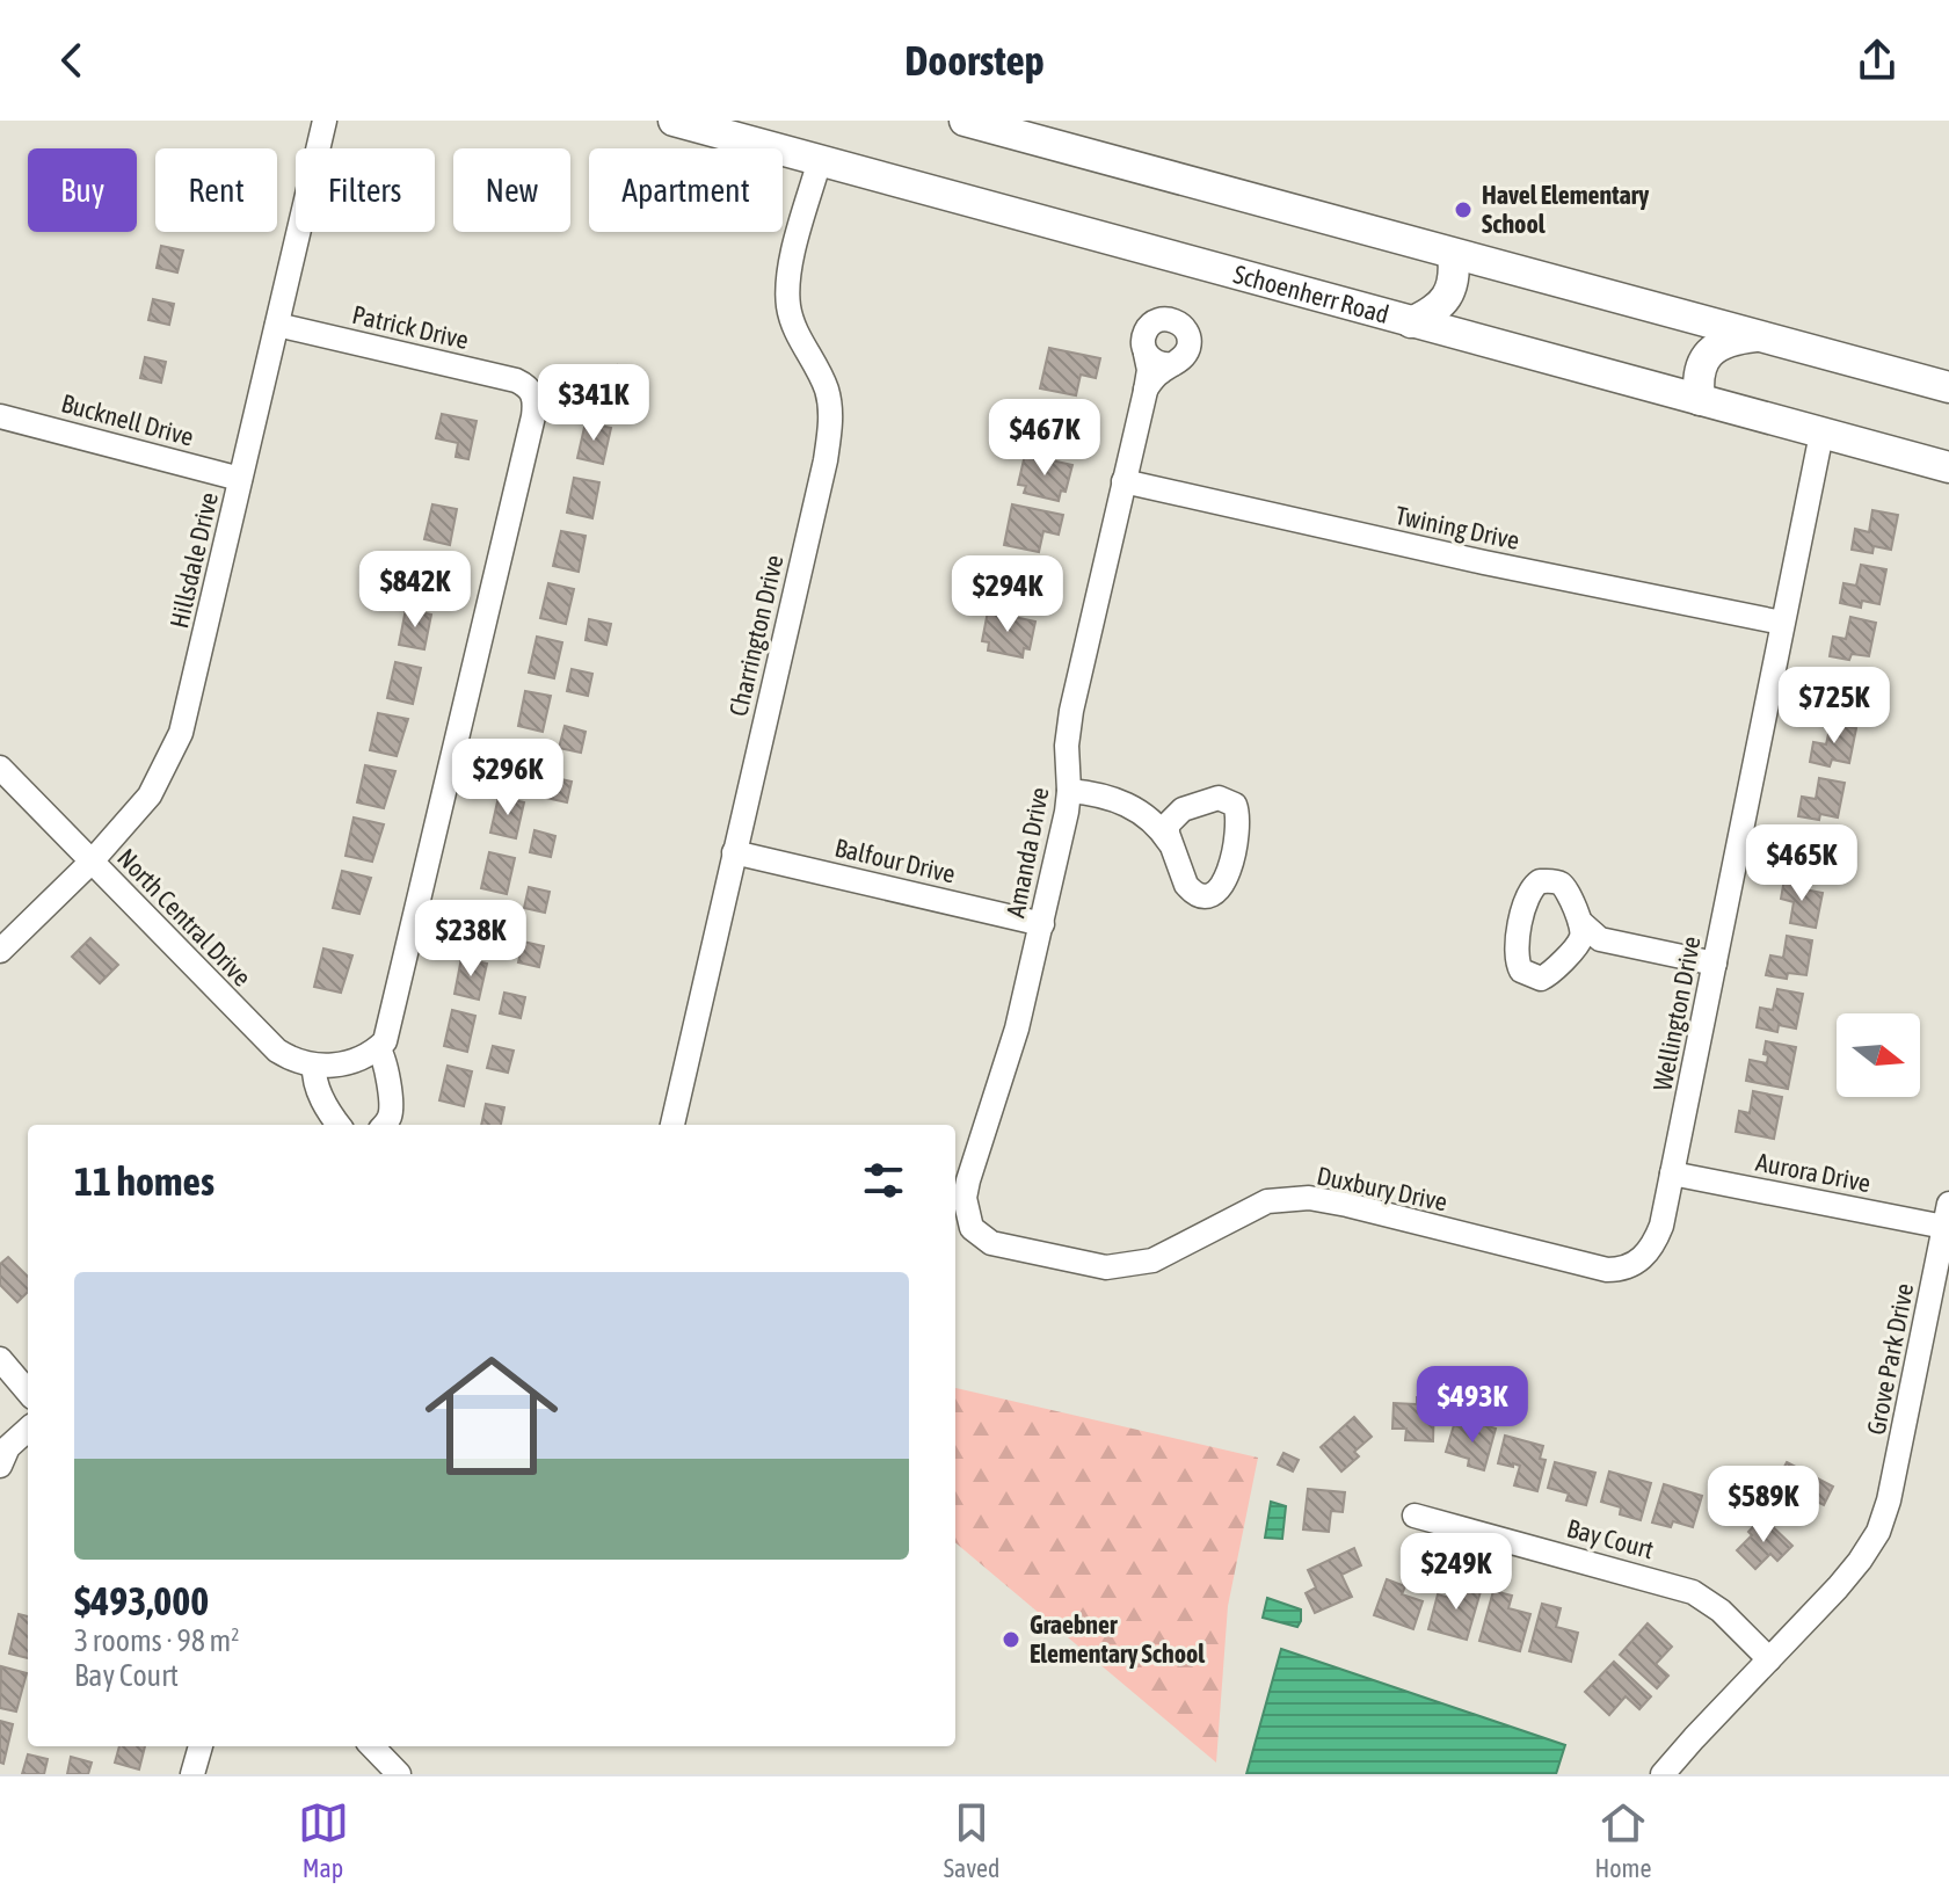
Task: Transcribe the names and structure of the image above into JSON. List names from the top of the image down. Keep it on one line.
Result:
{"streets":{"main road":["Schoenherr Road"],"street":["Patrick Drive","Bucknell Drive","Twining Drive","Hillsdale Drive","Charrington Drive","Amanda Drive","Balfour Drive","North Central Drive","Wellington Drive","Aurora Drive","Duxbury Drive","Grove Park Drive","Bay Court"]},"crossings":[["Schoenherr Road","Charrington Drive"],["Schoenherr Road","Wellington Drive"],["Patrick Drive","Hillsdale Drive"],["Bucknell Drive","Hillsdale Drive"],["Twining Drive","Amanda Drive"],["Twining Drive","Wellington Drive"],["Hillsdale Drive","North Central Drive"],["Charrington Drive","Balfour Drive"],["Amanda Drive","Balfour Drive"],["Amanda Drive","Duxbury Drive"],["Wellington Drive","Aurora Drive"],["Wellington Drive","Duxbury Drive"],["Aurora Drive","Grove Park Drive"],["Grove Park Drive","Bay Court"]],"places":["Havel Elementary School","Graebner Elementary School"],"north":"right","page":{"header":"Doorstep","chip":["Buy","Rent","Filters","New","Apartment"],"price":["$341K","$467K","$842K","$294K","$725K","$296K","$465K","$238K","$493K","$589K","$249K"],"heading":"11 homes","list":[{"name":"$493,000","note":"3 rooms · 98 m² · Bay Court"}],"tabs":["Map","Saved","Home"]}}
